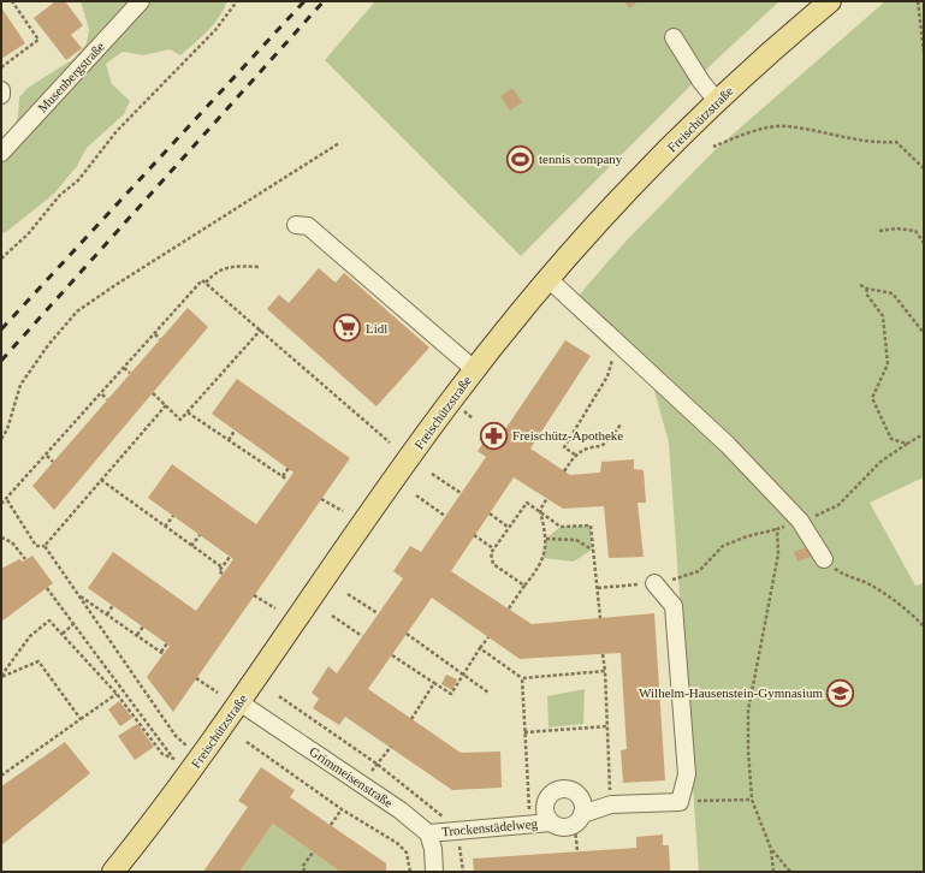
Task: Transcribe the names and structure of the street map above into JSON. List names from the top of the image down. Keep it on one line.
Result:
{"streets":{"main road":["Freischützstraße"],"street":["Musenbergstraße","Grimmeisenstraße","Trockenstädelweg"]},"crossings":[["Freischützstraße","Grimmeisenstraße"],["Grimmeisenstraße","Trockenstädelweg"]],"places":{"sports":["tennis company"],"supermarket":["Lidl"],"pharmacy":["Freischütz-Apotheke"],"school or university":["Wilhelm-Hausenstein-Gymnasium"]}}
